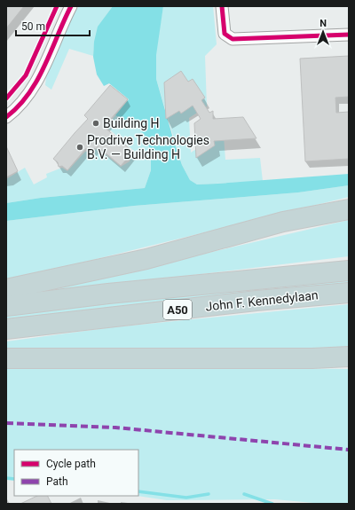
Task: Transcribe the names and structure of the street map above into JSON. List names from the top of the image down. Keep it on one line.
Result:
{"streets":{"highway":["John F. Kennedylaan","A50"]},"places":["Building H","Prodrive Technologies B.V. — Building H"],"legend":["Cycle path","Path"],"scale_bar":"50 m","north":"top"}
